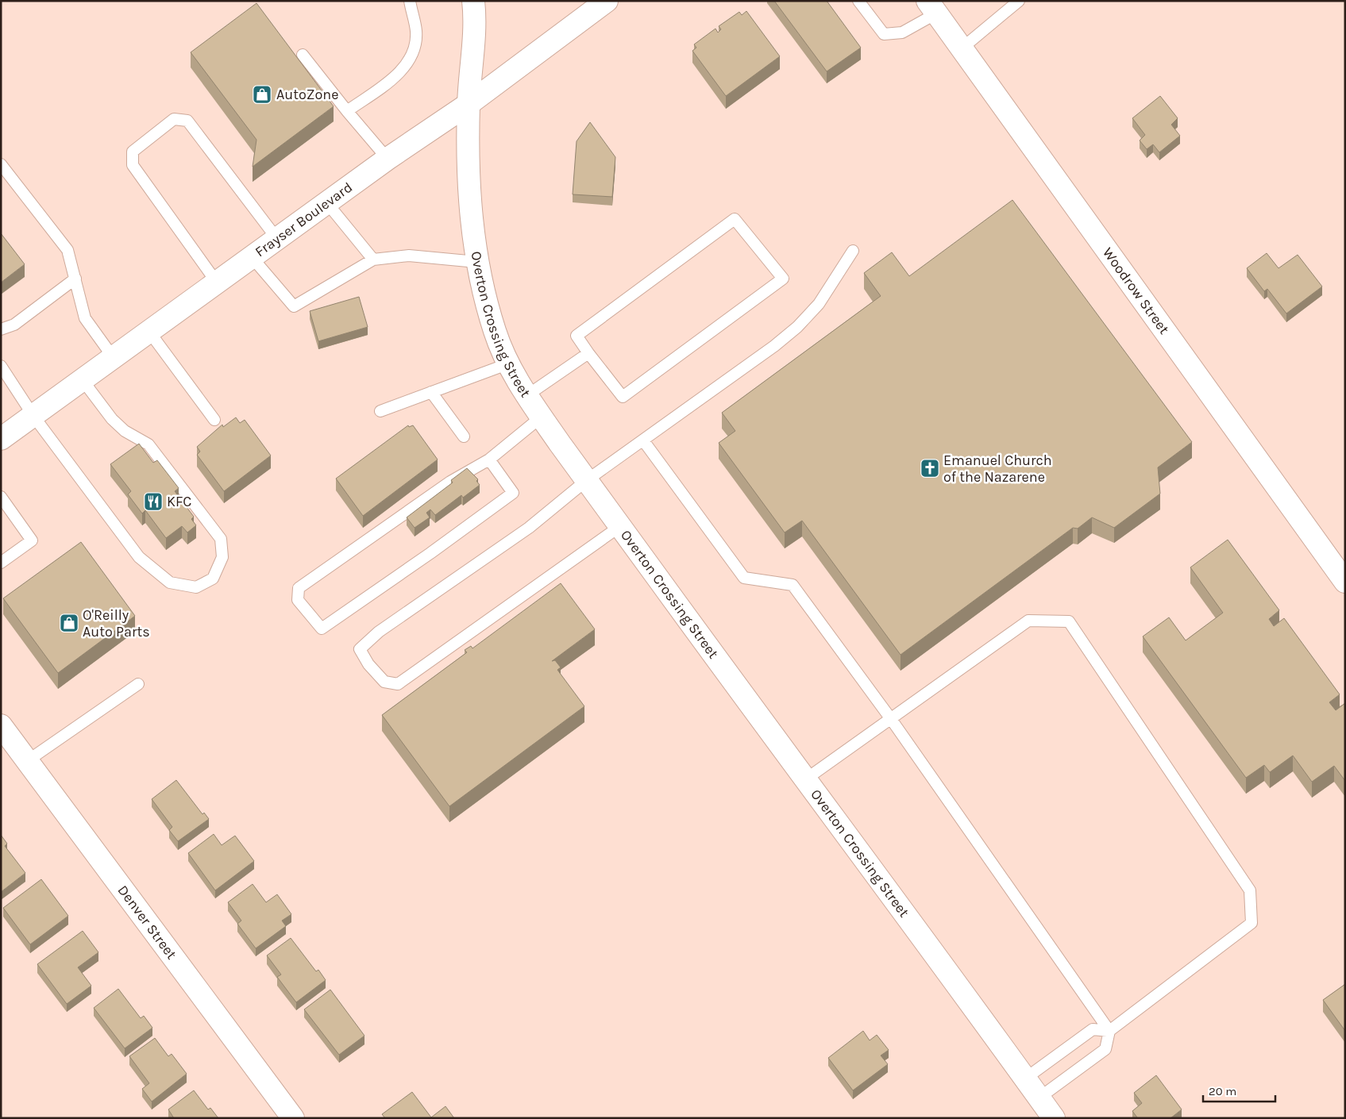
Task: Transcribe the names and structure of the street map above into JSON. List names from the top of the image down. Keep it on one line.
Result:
{"streets":{"main road":["Frayser Boulevard","Woodrow Street","Overton Crossing Street","Denver Street"]},"crossings":[["Frayser Boulevard","Overton Crossing Street"]],"places":{"shop":["AutoZone","O'Reilly Auto Parts"],"church":["Emanuel Church of the Nazarene"],"restaurant":["KFC"]},"scale_bar":"20 m"}
